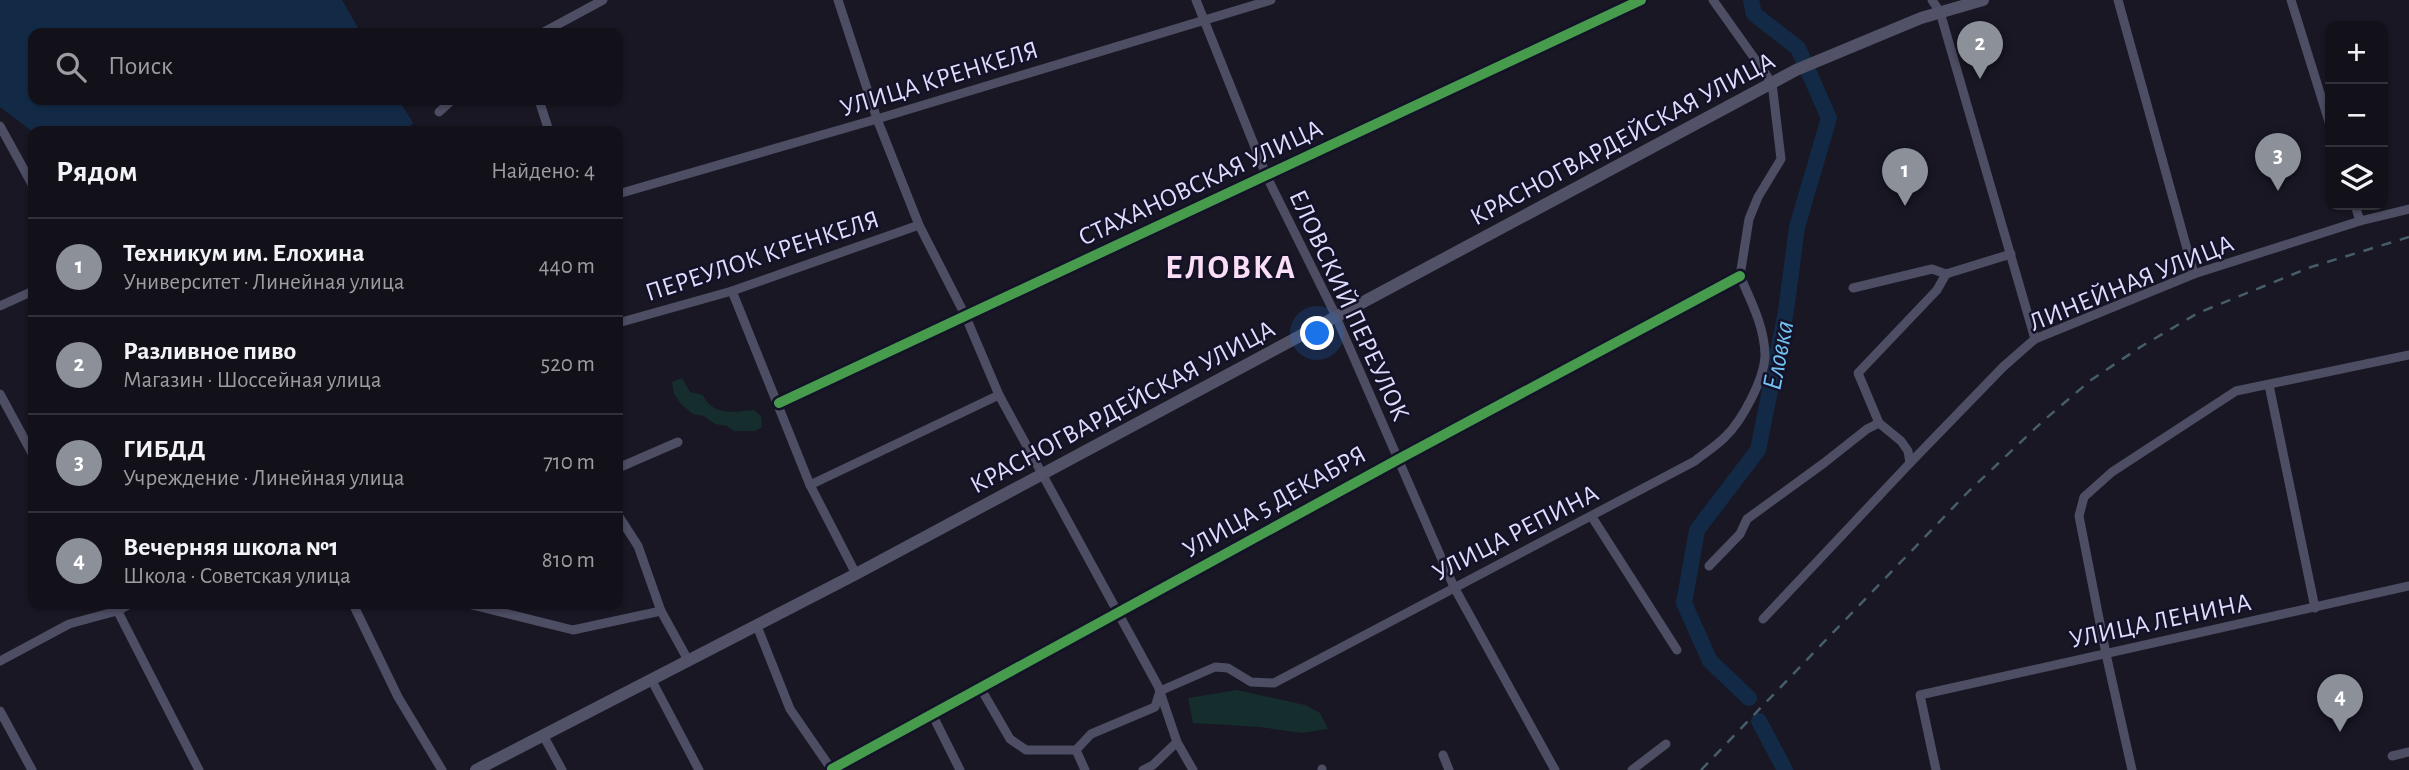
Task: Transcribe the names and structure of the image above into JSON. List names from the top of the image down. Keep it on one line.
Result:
{"streets":{"main road":["КРАСНОГВАРДЕЙСКАЯ УЛИЦА"],"street":["УЛИЦА КРЕНКЕЛЯ","СТАХАНОВСКАЯ УЛИЦА","ПЕРЕУЛОК КРЕНКЕЛЯ","ЛИНЕЙНАЯ УЛИЦА","ЕЛОВСКИЙ ПЕРЕУЛОК","УЛИЦА 5 ДЕКАБРЯ","УЛИЦА РЕПИНА","УЛИЦА ЛЕНИНА"]},"crossings":[["УЛИЦА КРЕНКЕЛЯ","ЕЛОВСКИЙ ПЕРЕУЛОК"],["КРАСНОГВАРДЕЙСКАЯ УЛИЦА","ЕЛОВСКИЙ ПЕРЕУЛОК"],["СТАХАНОВСКАЯ УЛИЦА","ЕЛОВСКИЙ ПЕРЕУЛОК"],["ЕЛОВСКИЙ ПЕРЕУЛОК","УЛИЦА 5 ДЕКАБРЯ"],["ЕЛОВСКИЙ ПЕРЕУЛОК","УЛИЦА РЕПИНА"],["УЛИЦА 5 ДЕКАБРЯ","УЛИЦА РЕПИНА"]],"districts":["ЕЛОВКА"],"water":["Еловка"],"page":{"map_buttons":["+","−"],"pins":["2","3","1","4"],"search":"Поиск","heading":["Рядом","Найдено: 4"],"list":[{"mark":"1","name":"Техникум им. Елохина","note":"Университет · Линейная улица","value":"440 m"},{"mark":"2","name":"Разливное пиво","note":"Магазин · Шоссейная улица","value":"520 m"},{"mark":"3","name":"ГИБДД","note":"Учреждение · Линейная улица","value":"710 m"},{"mark":"4","name":"Вечерняя школа №1","note":"Школа · Советская улица","value":"810 m"}]}}
